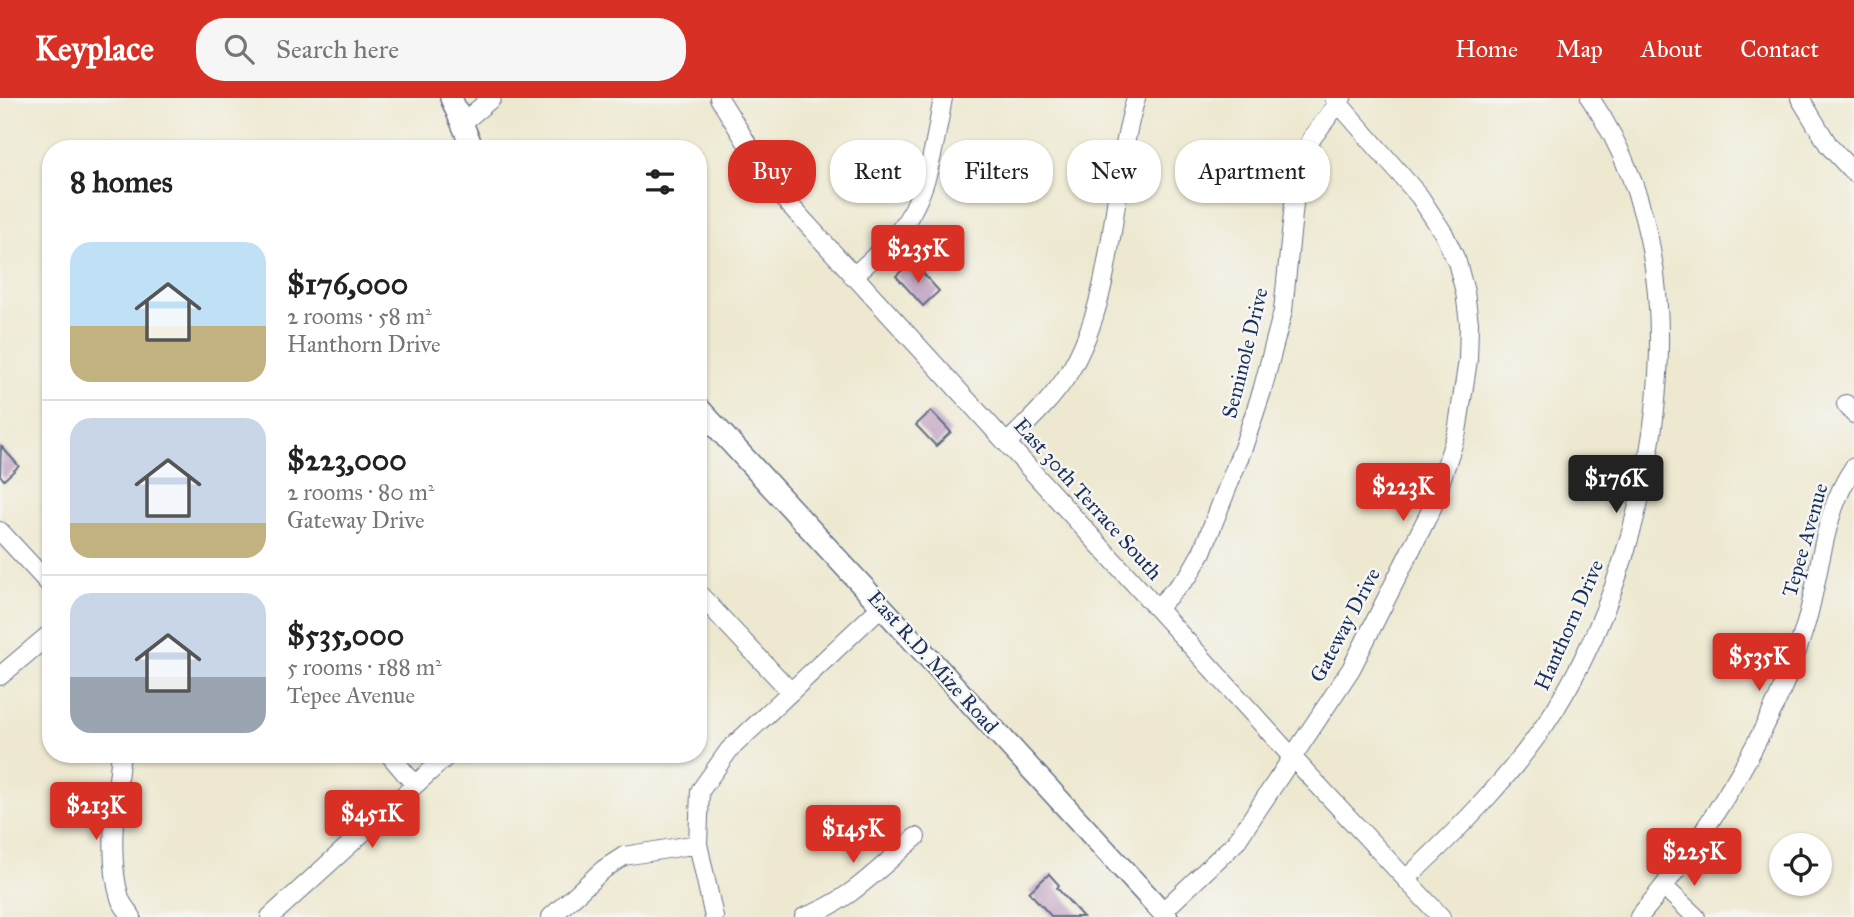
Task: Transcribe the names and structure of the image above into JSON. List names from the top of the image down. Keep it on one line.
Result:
{"streets":{"main road":["East R.D. Mize Road"],"street":["Seminole Drive","East 30th Terrace South","Tepee Avenue","Gateway Drive","Hanthorn Drive"]},"crossings":[["Seminole Drive","East 30th Terrace South"],["Seminole Drive","Gateway Drive"],["East 30th Terrace South","Gateway Drive"],["East 30th Terrace South","Hanthorn Drive"],["Gateway Drive","East R.D. Mize Road"]],"page":{"header":"Keyplace","search":"Search here","nav":["Home","Map","About","Contact"],"chip":["Buy","Rent","Filters","New","Apartment"],"heading":"8 homes","list":[{"name":"$176,000","note":"2 rooms · 58 m² · Hanthorn Drive"},{"name":"$223,000","note":"2 rooms · 80 m² · Gateway Drive"},{"name":"$535,000","note":"5 rooms · 188 m² · Tepee Avenue"}],"price":["$235K","$176K","$223K","$535K","$213K","$451K","$145K","$225K"]}}
